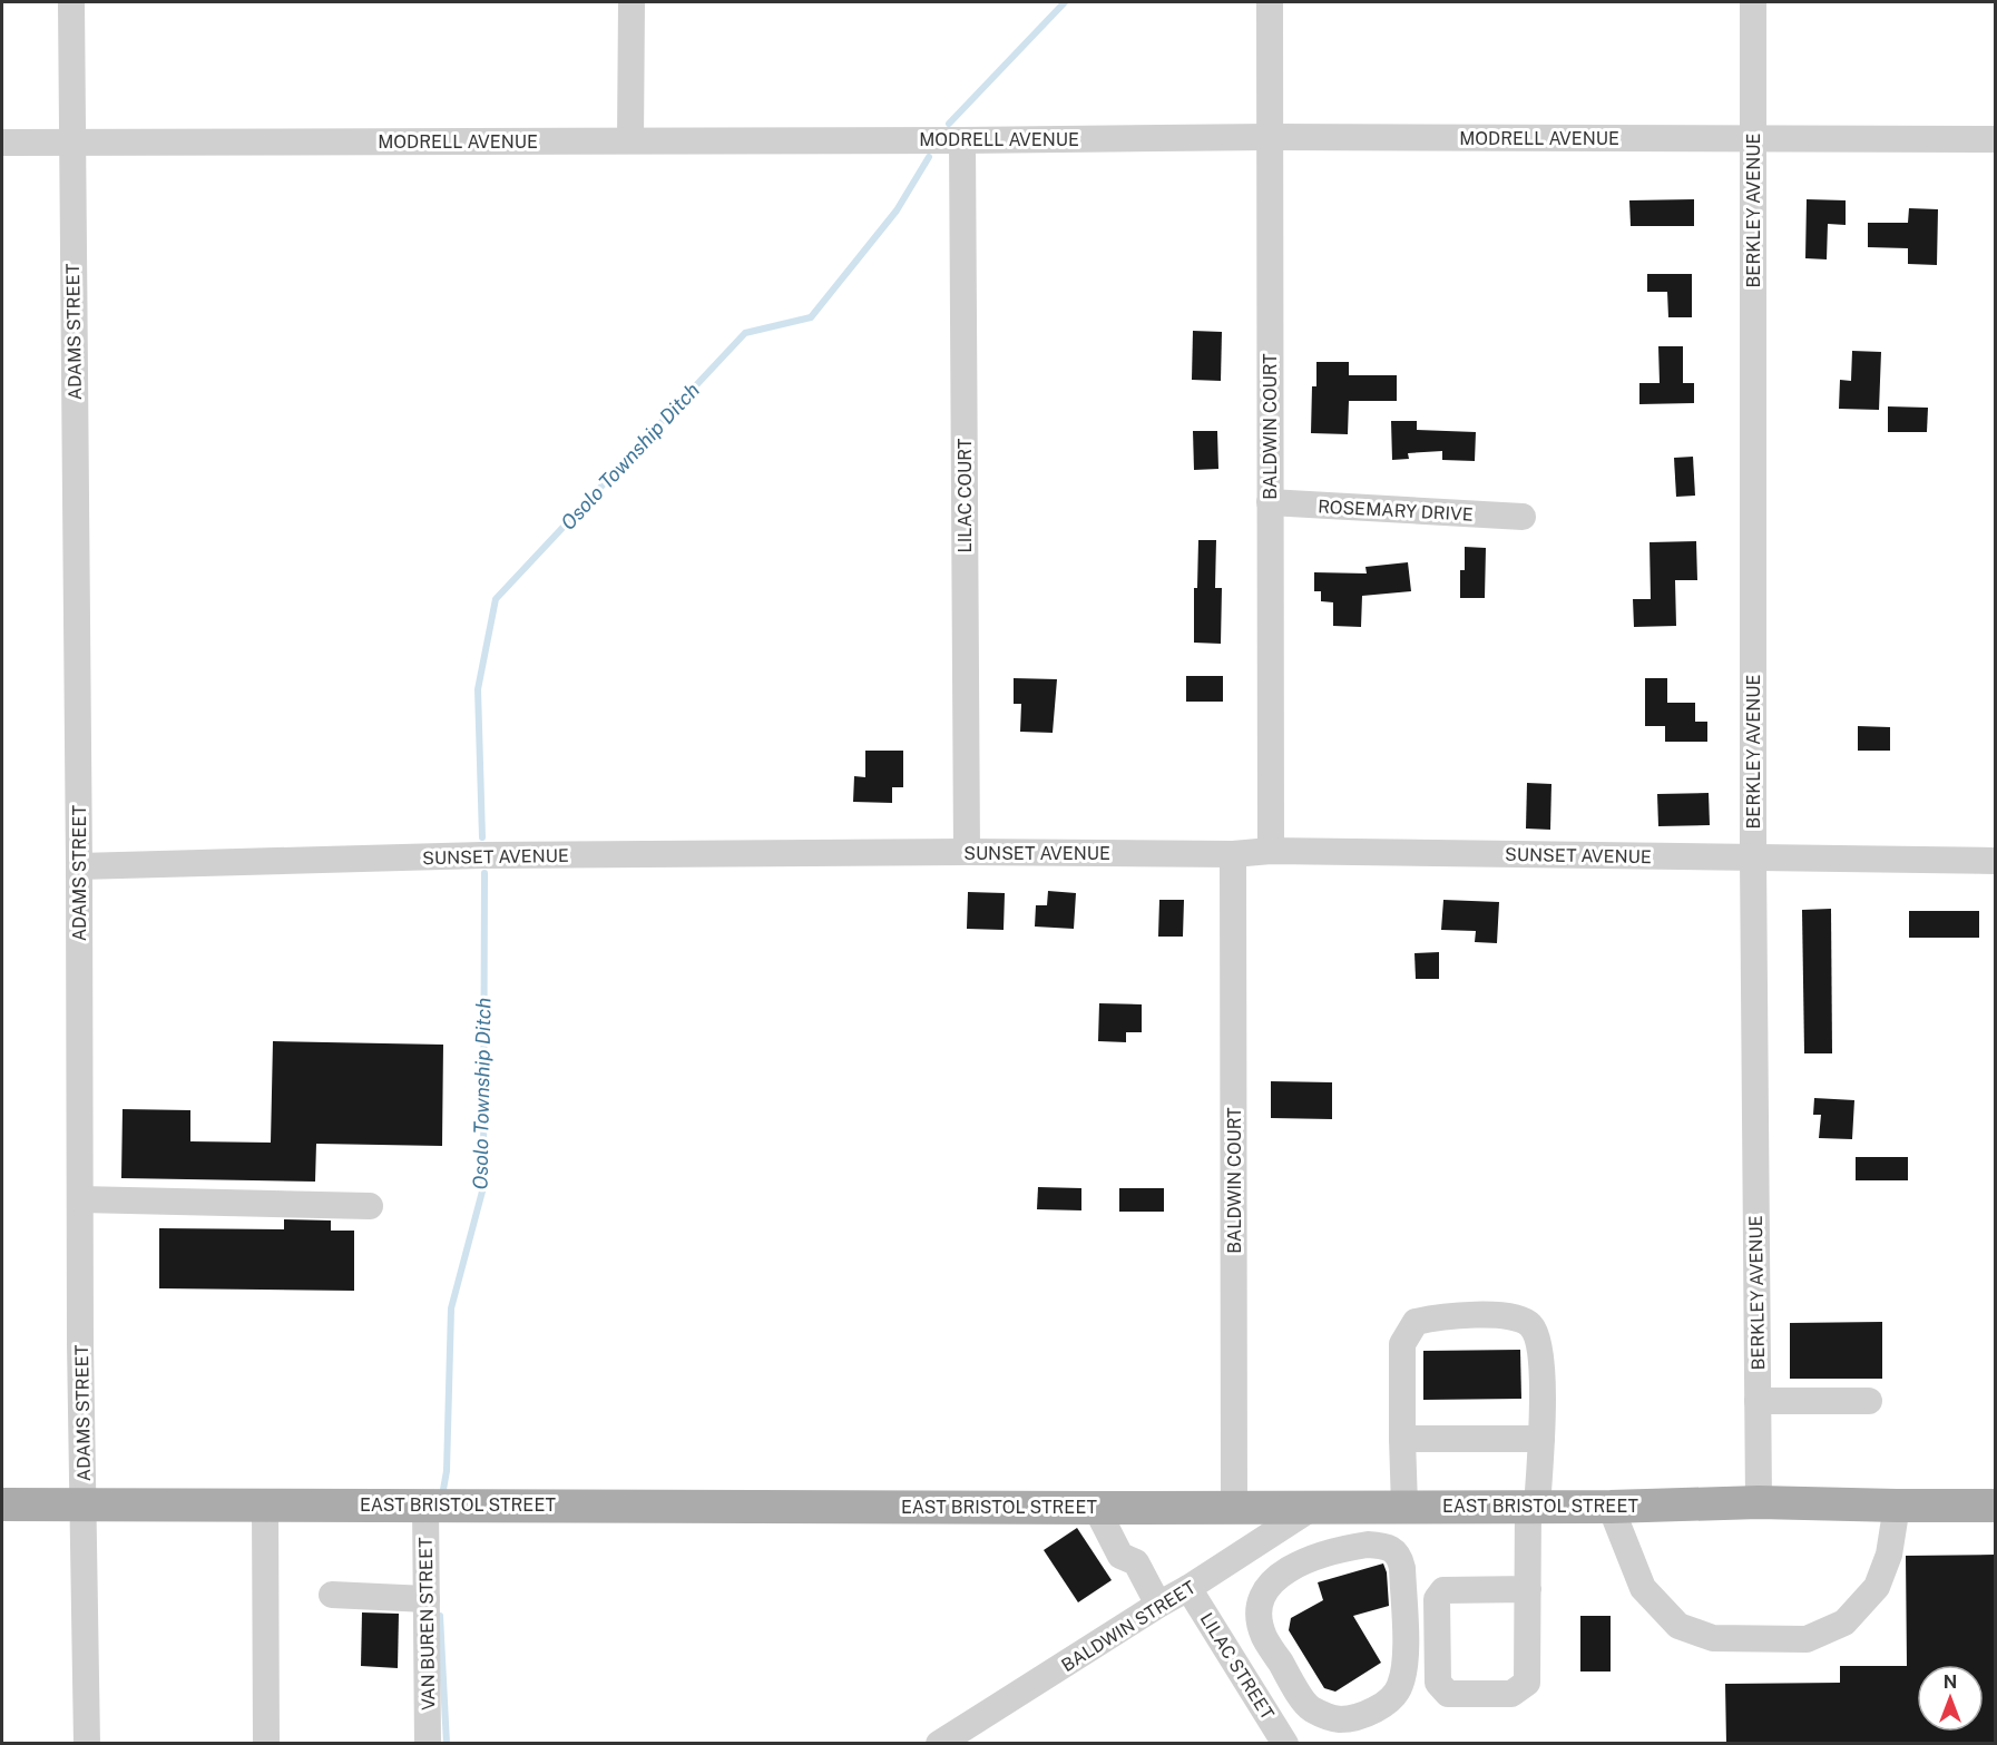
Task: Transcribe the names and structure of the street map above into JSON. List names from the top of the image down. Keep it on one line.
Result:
{"streets":{"main road":["EAST BRISTOL STREET"],"street":["MODRELL AVENUE","BERKLEY AVENUE","ADAMS STREET","BALDWIN COURT","LILAC COURT","ROSEMARY DRIVE","SUNSET AVENUE","VAN BUREN STREET","BALDWIN STREET","LILAC STREET"]},"crossings":[["MODRELL AVENUE","BERKLEY AVENUE"],["MODRELL AVENUE","ADAMS STREET"],["MODRELL AVENUE","BALDWIN COURT"],["MODRELL AVENUE","LILAC COURT"],["BERKLEY AVENUE","SUNSET AVENUE"],["BERKLEY AVENUE","EAST BRISTOL STREET"],["ADAMS STREET","SUNSET AVENUE"],["ADAMS STREET","EAST BRISTOL STREET"],["BALDWIN COURT","ROSEMARY DRIVE"],["BALDWIN COURT","SUNSET AVENUE"],["BALDWIN COURT","EAST BRISTOL STREET"],["LILAC COURT","SUNSET AVENUE"],["EAST BRISTOL STREET","VAN BUREN STREET"],["EAST BRISTOL STREET","BALDWIN STREET"],["BALDWIN STREET","LILAC STREET"]],"water":["Osolo Township Ditch"],"north":"top"}
